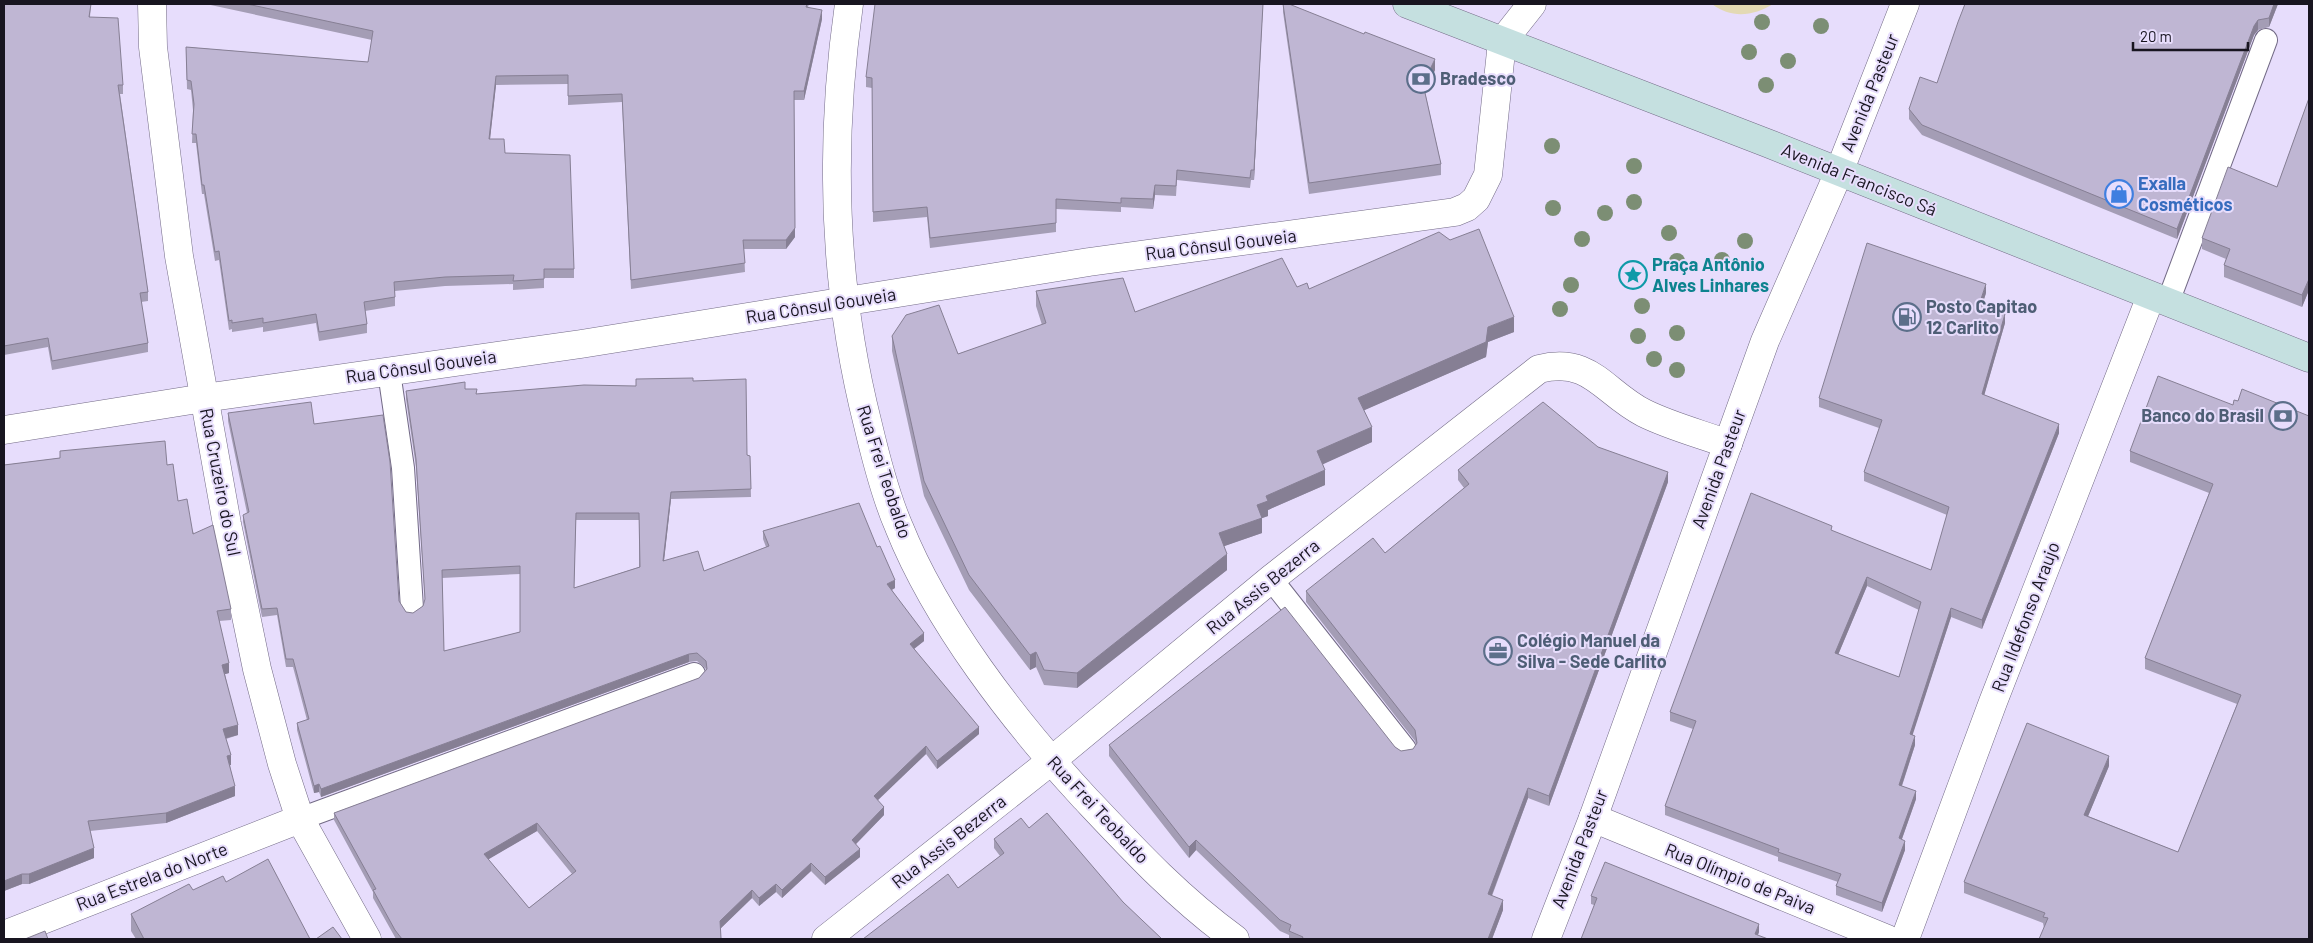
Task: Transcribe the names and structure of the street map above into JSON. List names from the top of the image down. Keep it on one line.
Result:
{"streets":{"main road":["Avenida Francisco Sá"],"street":["Avenida Pasteur","Rua Cônsul Gouveia","Rua Frei Teobaldo","Rua Cruzeiro do Sul","Rua Assis Bezerra","Rua Ildefonso Araujo","Rua Estrela do Norte","Rua Olímpio de Paiva"]},"crossings":[["Avenida Pasteur","Avenida Francisco Sá"],["Avenida Pasteur","Rua Assis Bezerra"],["Avenida Pasteur","Rua Olímpio de Paiva"],["Avenida Francisco Sá","Rua Cônsul Gouveia"],["Avenida Francisco Sá","Rua Ildefonso Araujo"],["Rua Cônsul Gouveia","Rua Frei Teobaldo"],["Rua Cônsul Gouveia","Rua Cruzeiro do Sul"],["Rua Frei Teobaldo","Rua Assis Bezerra"],["Rua Cruzeiro do Sul","Rua Estrela do Norte"]],"places":{"bank":["Bradesco","Banco do Brasil"],"shop":["Exalla Cosméticos"],"place":["Praça Antônio Alves Linhares"],"fuel station":["Posto Capitao 12 Carlito"],"office":["Colégio Manuel da Silva - Sede Carlito"]},"scale_bar":"20 m"}
